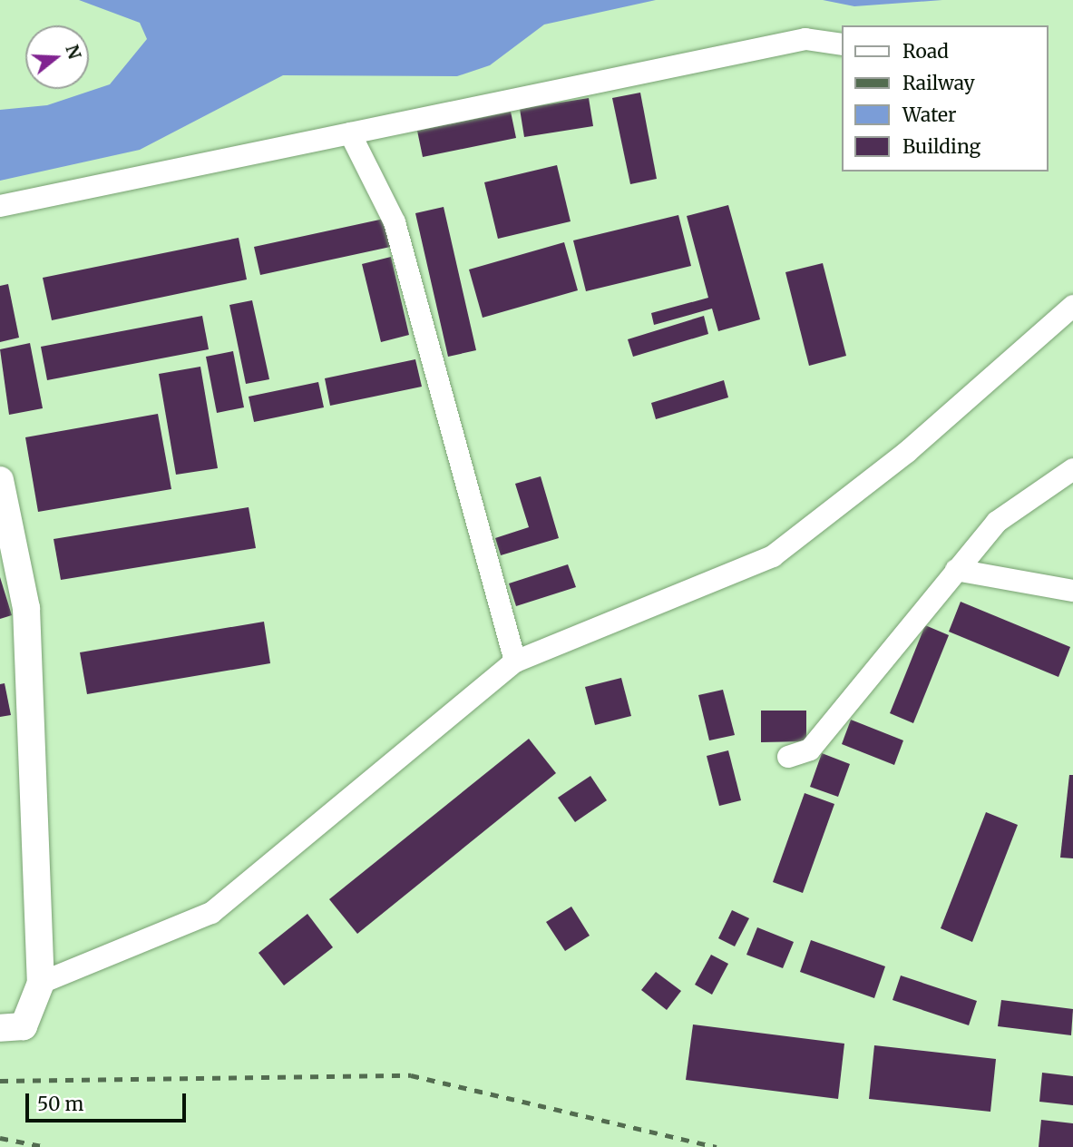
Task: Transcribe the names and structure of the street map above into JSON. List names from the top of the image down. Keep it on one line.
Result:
{"legend":["Road","Railway","Water","Building"],"scale_bar":"50 m","north":"right"}
